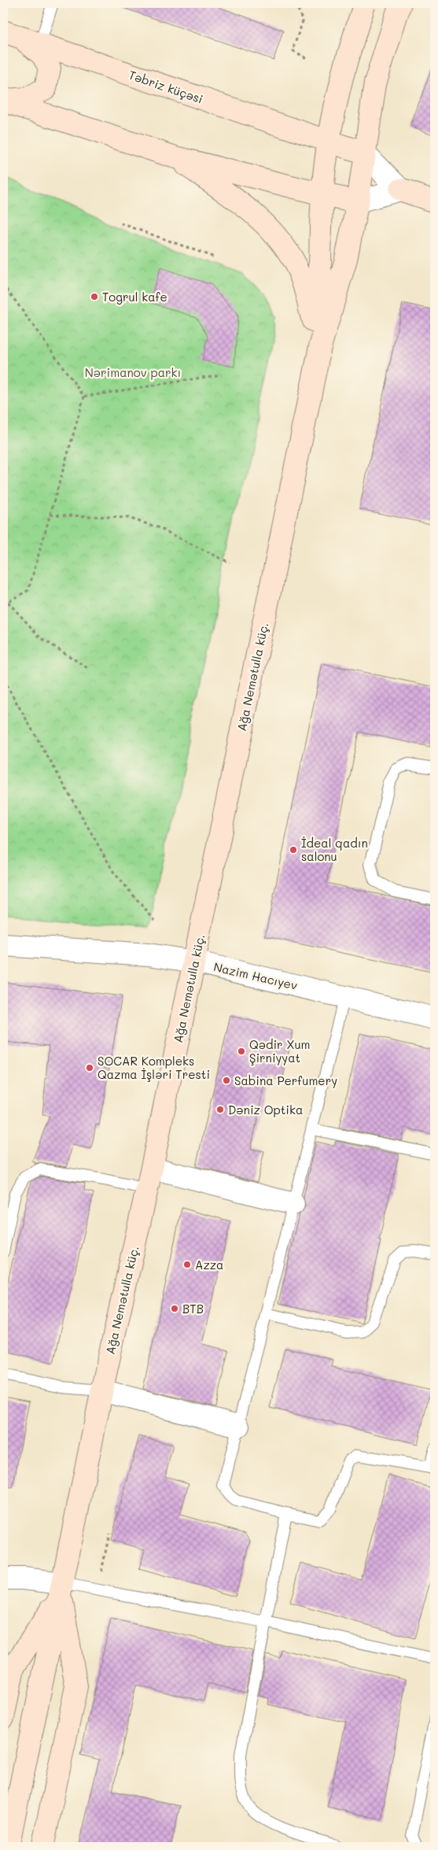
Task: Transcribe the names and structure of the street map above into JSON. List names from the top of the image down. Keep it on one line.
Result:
{"streets":{"street":["Təbriz küçəsi","Ağa Nemətulla küç.","Nazim Hacıyev"]},"crossings":[["Ağa Nemətulla küç.","Nazim Hacıyev"]],"parks":["Nərimanov parkı"],"places":["Togrul kafe","İdeal qadın salonu","Qədir Xum Şirniyyat","SOCAR Kompleks Qazma İşləri Tresti","Sabina Perfumery","Dəniz Optika","Azza","BTB"]}
